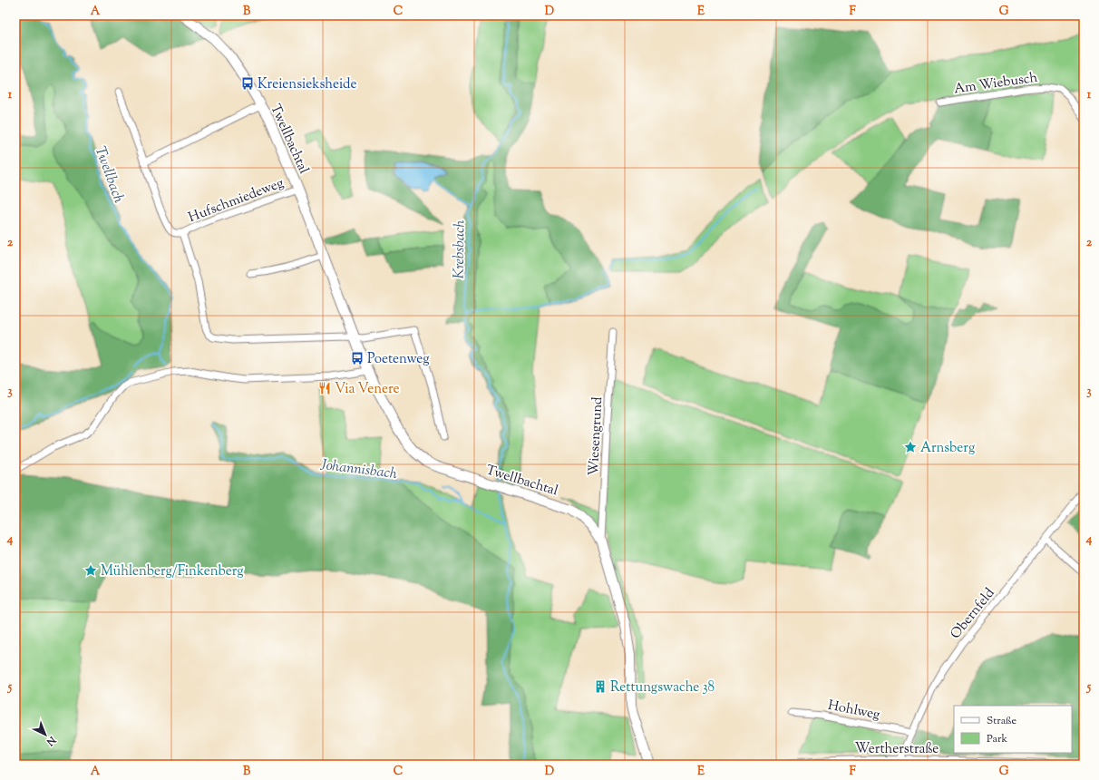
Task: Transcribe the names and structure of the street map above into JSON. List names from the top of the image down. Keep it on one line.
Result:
{"streets":{"street":["Am Wiebusch","Twellbachtal","Hufschmiedeweg","Wiesengrund","Obernfeld","Hohlweg","Wertherstraße"]},"crossings":[["Twellbachtal","Hufschmiedeweg"],["Twellbachtal","Wiesengrund"],["Obernfeld","Hohlweg"],["Obernfeld","Wertherstraße"]],"water":["Twellbach","Krebsbach","Johannisbach"],"places":{"bus stop":["Kreiensieksheide","Poetenweg"],"restaurant":["Via Venere"],"place":["Arnsberg","Mühlenberg/Finkenberg"],"building":["Rettungswache 38"]},"legend":["Straße","Park"],"north":"bottom right","grid":{"columns":["A","B","C","D","E","F","G"],"rows":["1","2","3","4","5"]}}
